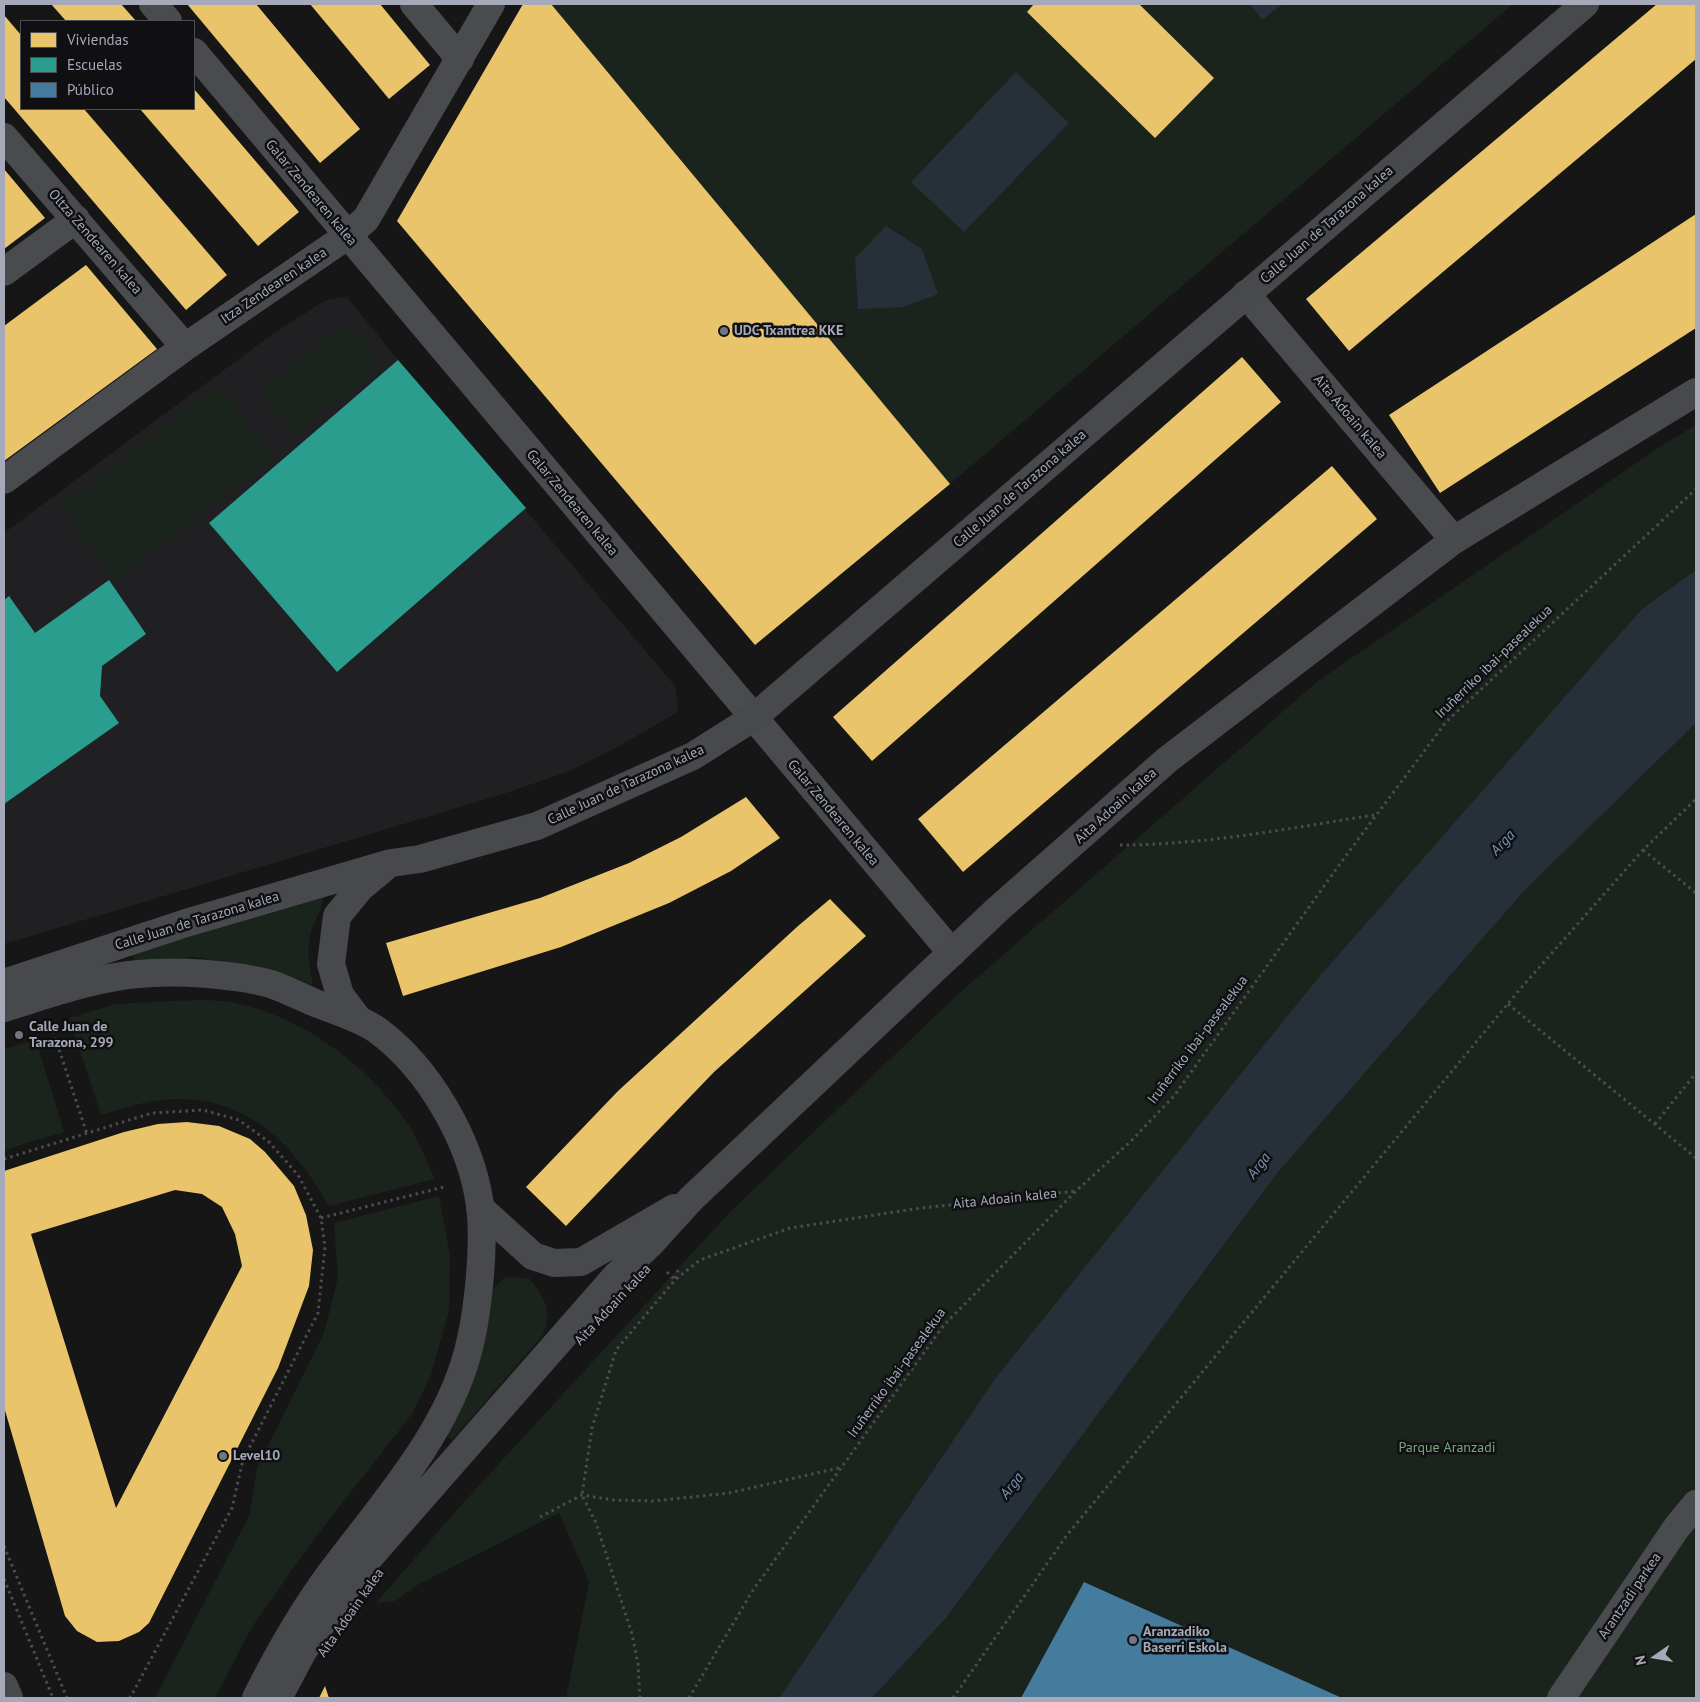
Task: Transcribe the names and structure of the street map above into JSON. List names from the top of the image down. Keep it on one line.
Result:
{"streets":{"street":["Galar Zendearen kalea","Calle Juan de Tarazona kalea","Oltza Zendearen kalea","Itza Zendearen kalea","Aita Adoain kalea","Arantzadi parkea"],"path":["Iruñerriko ibai-pasealekua"]},"crossings":[["Galar Zendearen kalea","Calle Juan de Tarazona kalea"],["Galar Zendearen kalea","Itza Zendearen kalea"],["Galar Zendearen kalea","Aita Adoain kalea"],["Calle Juan de Tarazona kalea","Aita Adoain kalea"],["Oltza Zendearen kalea","Itza Zendearen kalea"],["Aita Adoain kalea","Iruñerriko ibai-pasealekua"]],"water":["Arga"],"parks":["Parque Aranzadi"],"places":["UDC Txantrea KKE","Calle Juan de Tarazona, 299","Level10","Aranzadiko Baserri Eskola"],"legend":["Viviendas","Escuelas","Público"],"north":"left"}
